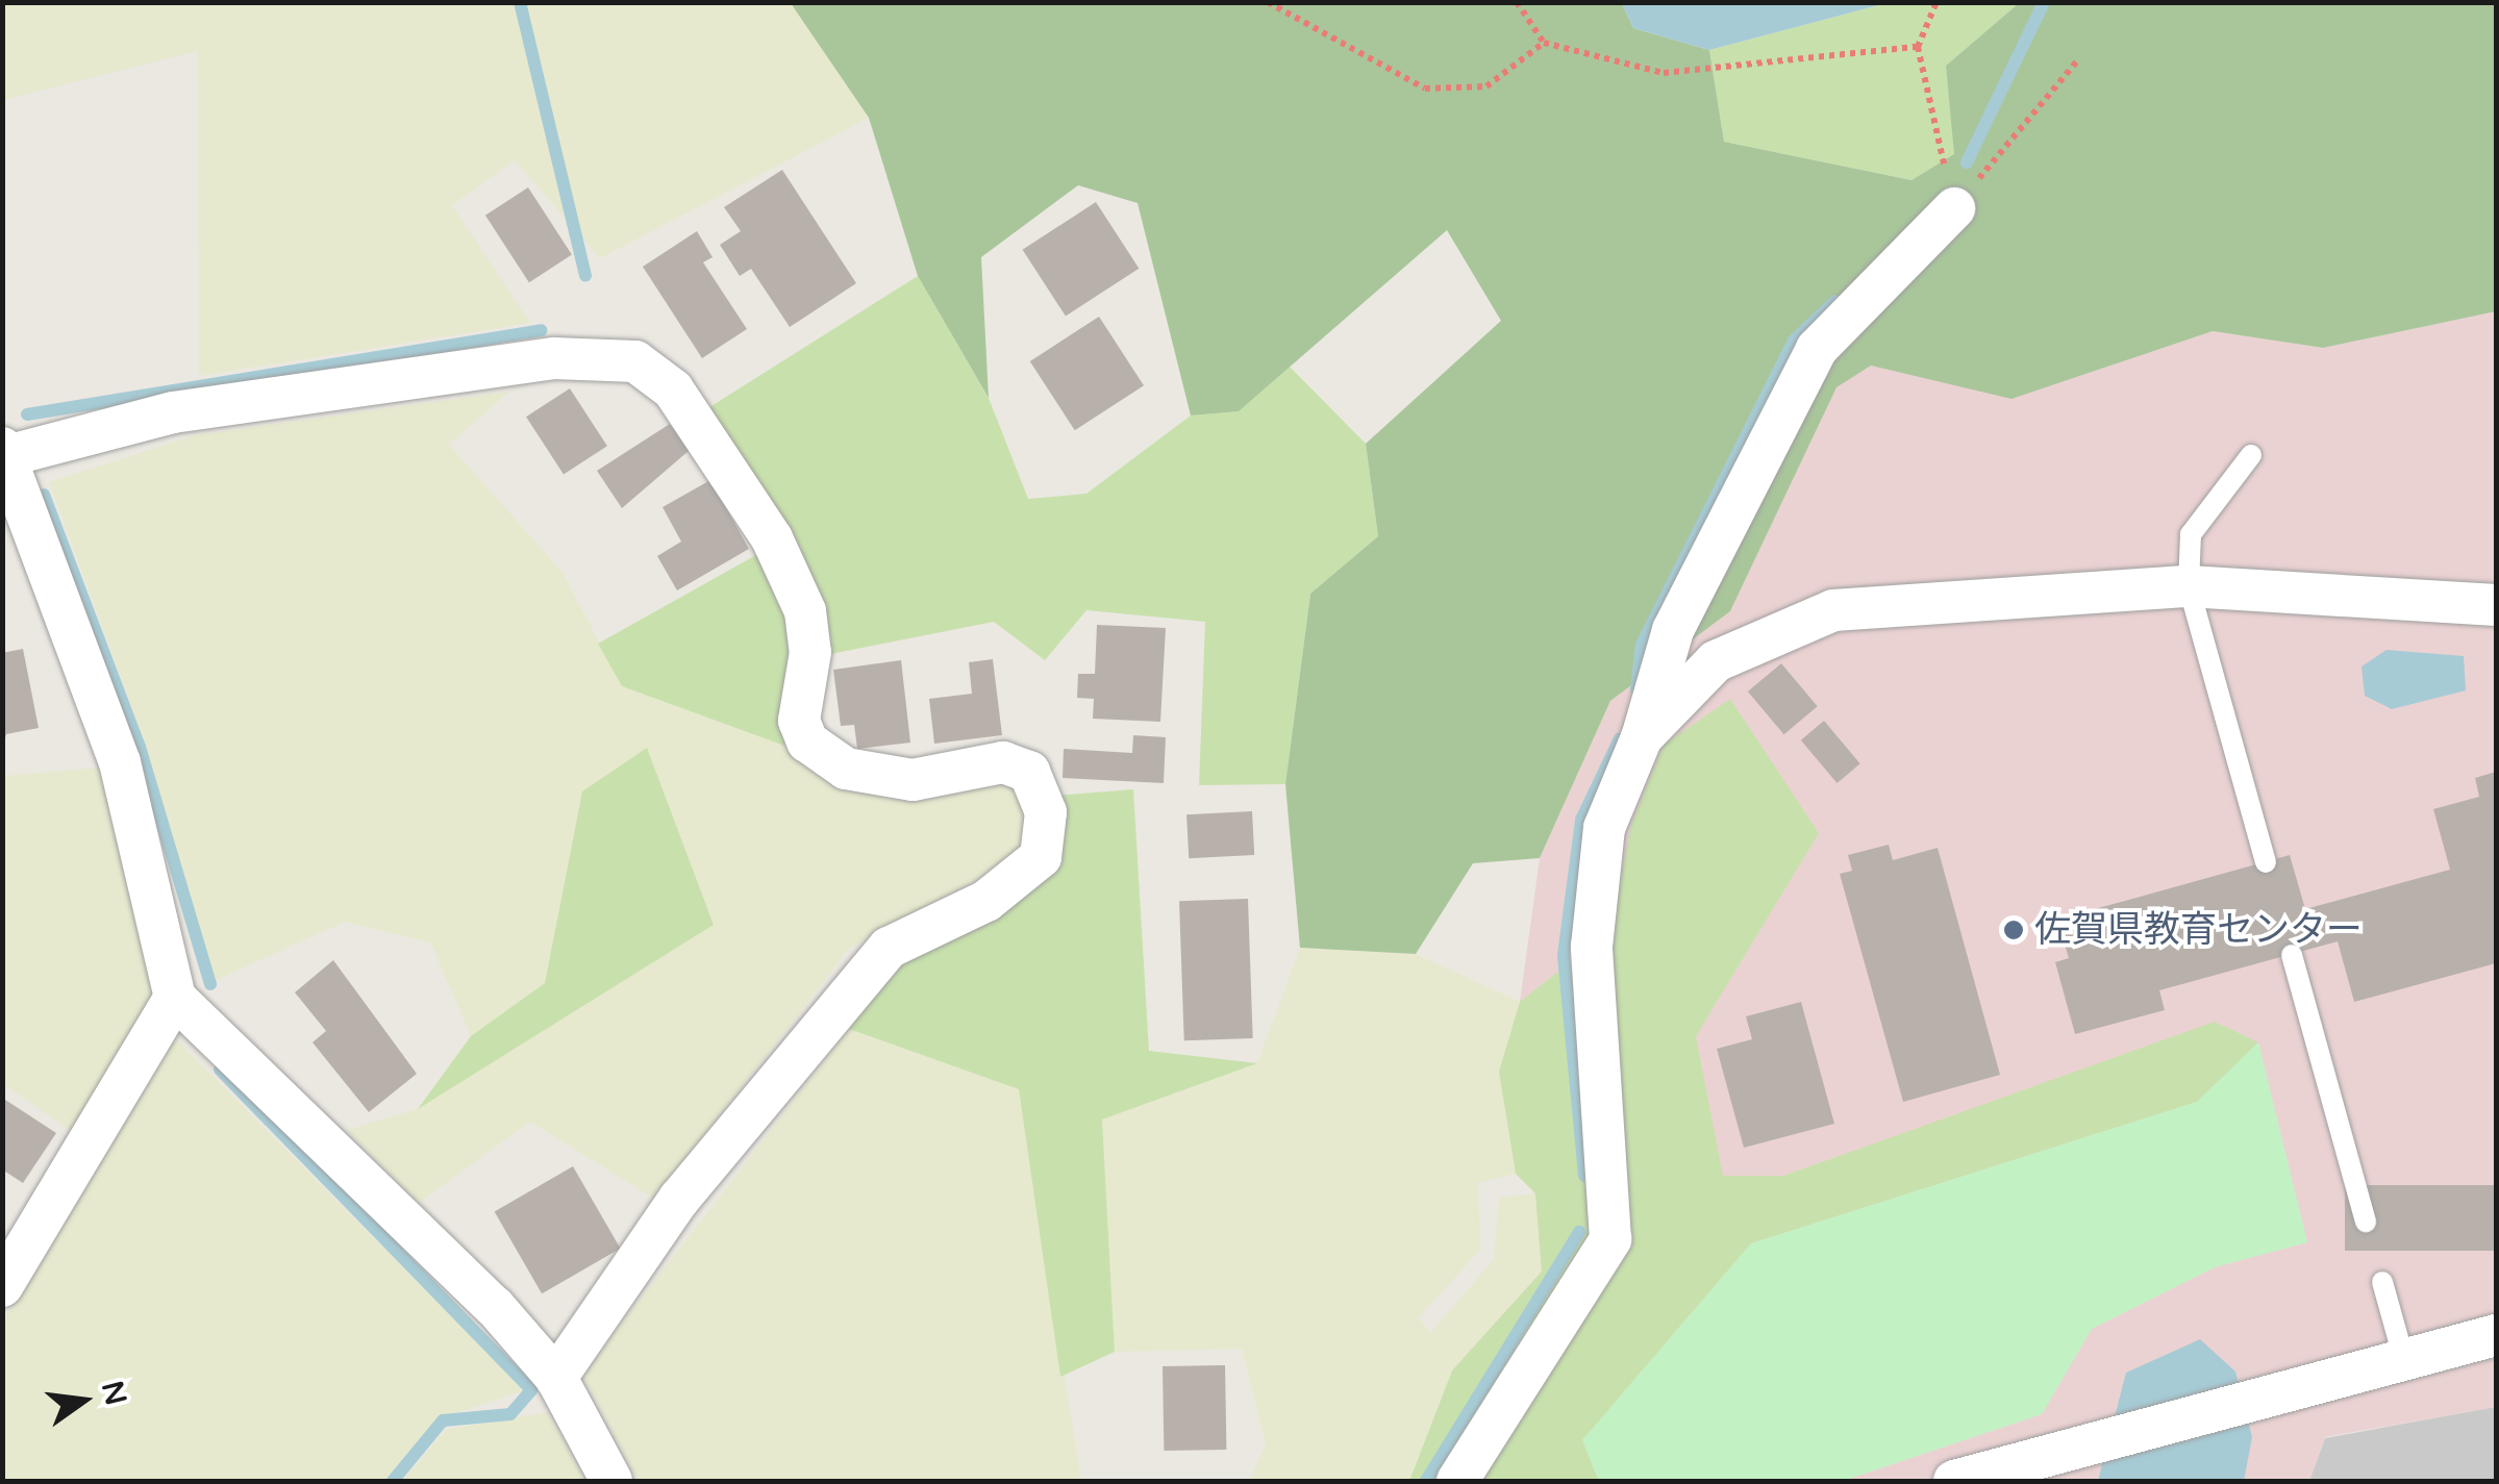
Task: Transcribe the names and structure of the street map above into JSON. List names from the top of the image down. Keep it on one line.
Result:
{"places":["佐賀県教育センター"],"north":"right"}
